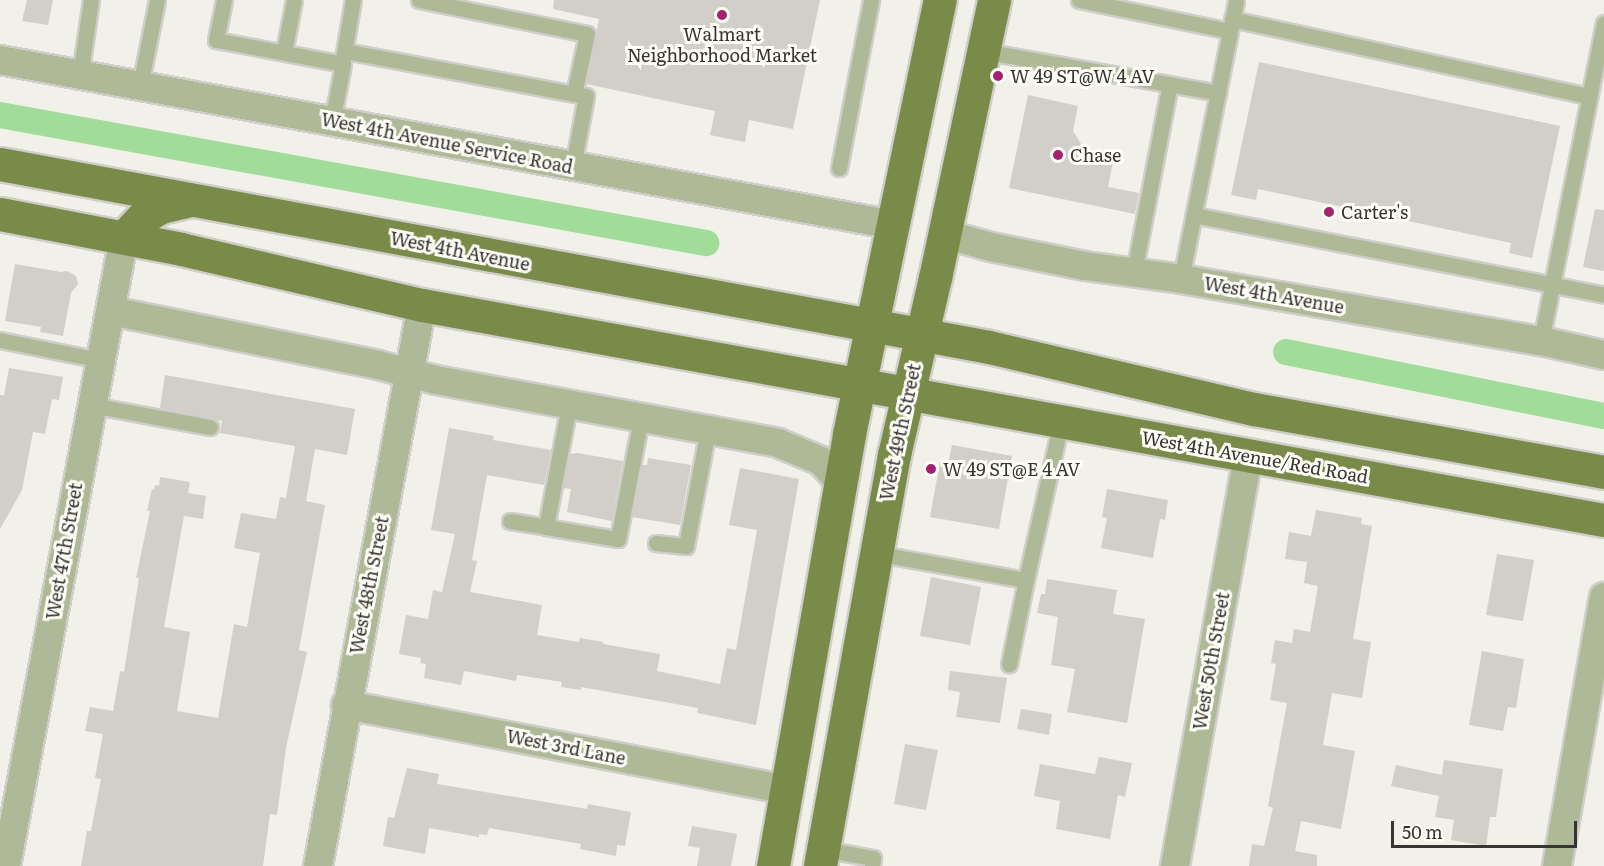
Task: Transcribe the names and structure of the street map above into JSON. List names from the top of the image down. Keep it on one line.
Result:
{"streets":{"main road":["West 4th Avenue","West 49th Street","West 4th Avenue/Red Road"],"street":["West 4th Avenue Service Road","West 47th Street","West 48th Street","West 50th Street","West 3rd Lane"]},"crossings":[["West 4th Avenue","West 49th Street"],["West 49th Street","West 4th Avenue/Red Road"],["West 4th Avenue/Red Road","West 50th Street"],["West 48th Street","West 3rd Lane"]],"places":["Walmart Neighborhood Market","W 49 ST@W 4 AV","Chase","Carter's","W 49 ST@E 4 AV"],"scale_bar":"50 m"}
